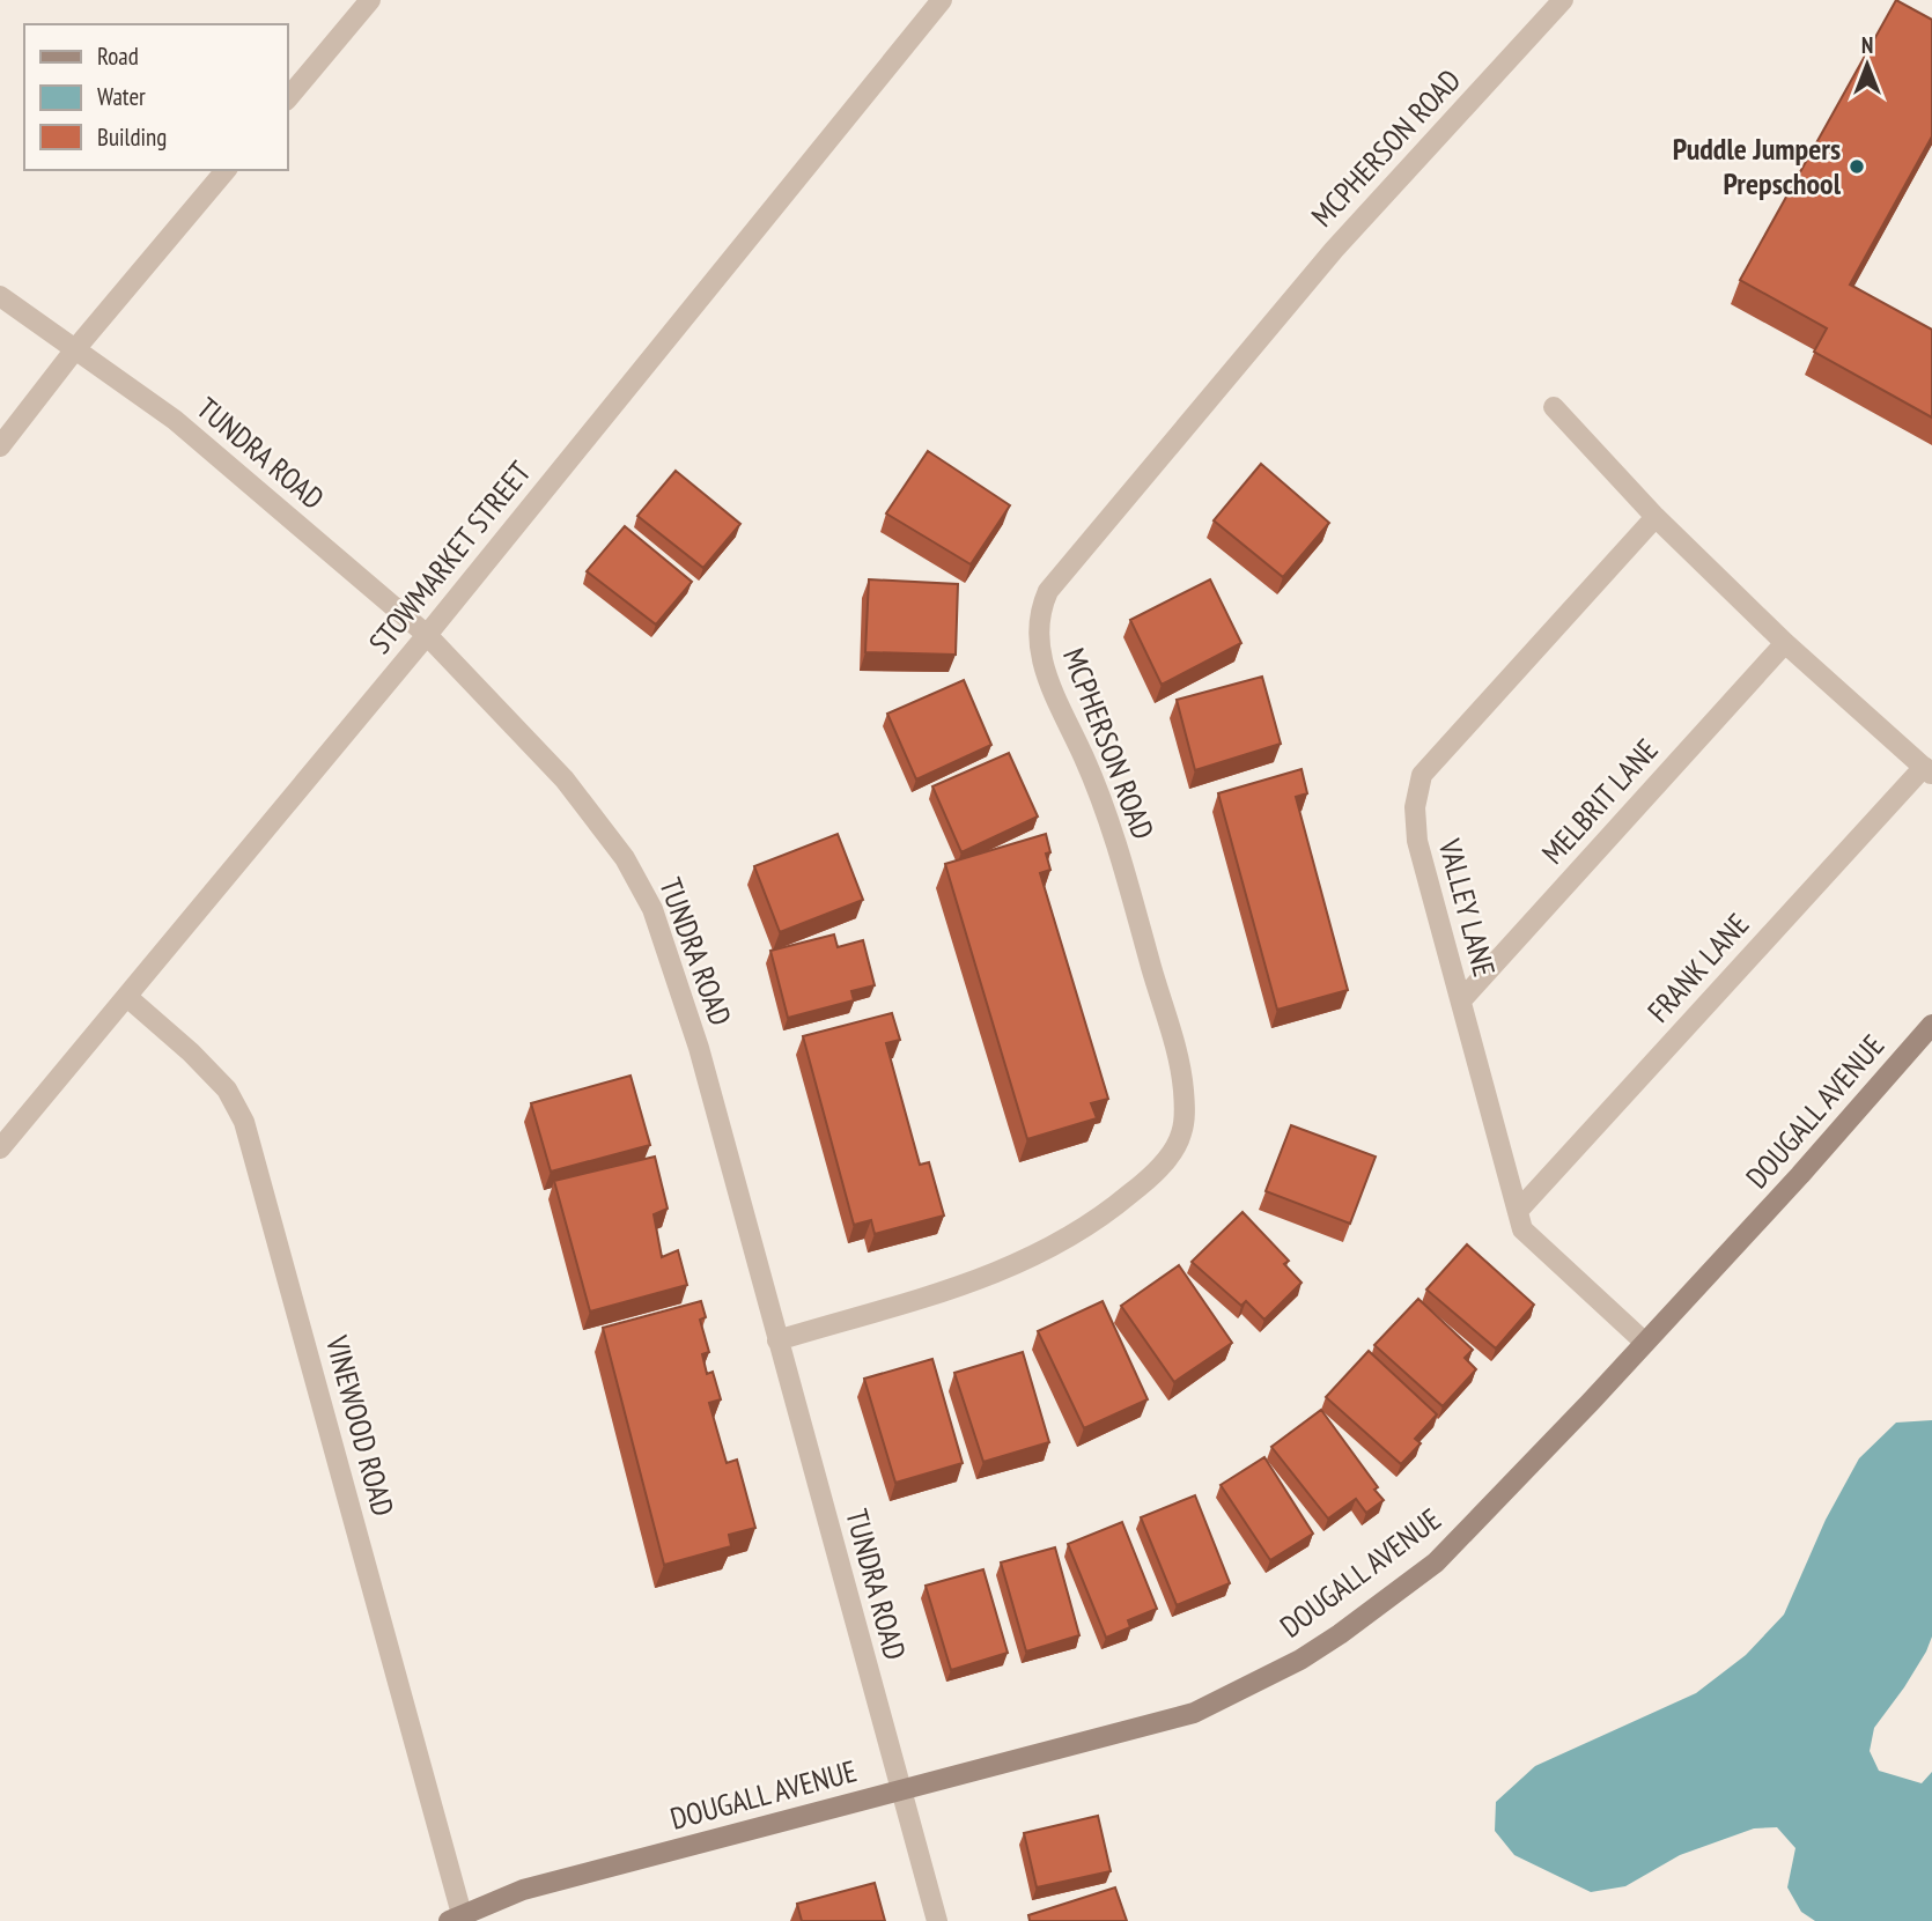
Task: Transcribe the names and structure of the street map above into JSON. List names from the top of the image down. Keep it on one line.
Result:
{"streets":{"street":["MCPHERSON ROAD","TUNDRA ROAD","STOWMARKET STREET","MELBRIT LANE","VALLEY LANE","FRANK LANE","DOUGALL AVENUE","VINEWOOD ROAD"]},"crossings":[["MCPHERSON ROAD","TUNDRA ROAD"],["TUNDRA ROAD","STOWMARKET STREET"],["TUNDRA ROAD","DOUGALL AVENUE"],["STOWMARKET STREET","VINEWOOD ROAD"],["MELBRIT LANE","VALLEY LANE"],["VALLEY LANE","FRANK LANE"],["VALLEY LANE","DOUGALL AVENUE"],["DOUGALL AVENUE","VINEWOOD ROAD"]],"places":["Puddle Jumpers Prepschool"],"legend":["Road","Water","Building"],"north":"top"}
